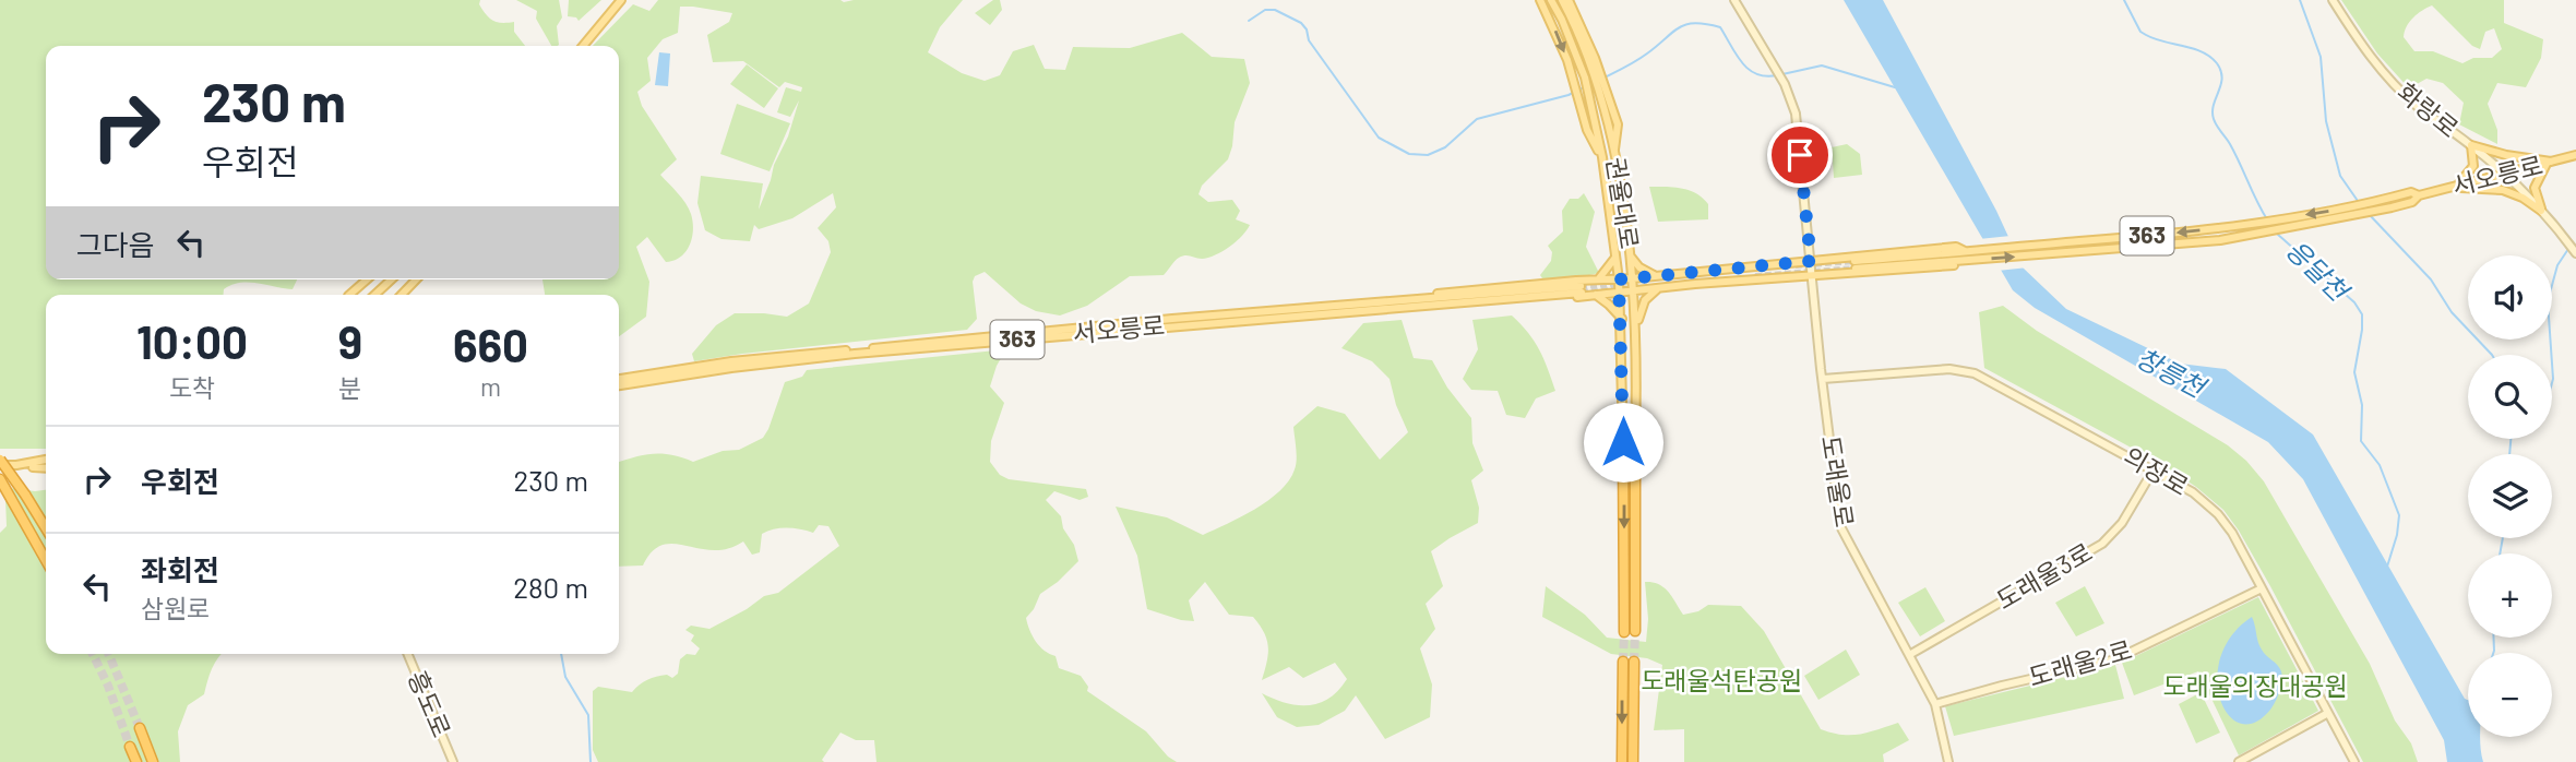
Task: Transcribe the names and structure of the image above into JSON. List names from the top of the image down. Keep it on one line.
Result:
{"streets":{"highway":["권율대로"],"main road":["서오릉로","363"],"street":["화랑로","의장로","도래울로","도래울3로","도래울2로","흥도로"]},"crossings":[["화랑로","서오릉로"],["서오릉로","363"],["의장로","도래울로"],["의장로","도래울3로"],["의장로","도래울2로"],["도래울로","도래울3로"],["도래울로","도래울2로"]],"water":["응달천","창릉천"],"parks":["도래울석탄공원","도래울의장대공원"],"page":{"turn":["230 m","우회전"],"then":"그다음","map_buttons":["+","−"],"eta":["10:00","도착","9","분","660","m"],"list":[{"name":"우회전","value":"230 m"},{"name":"좌회전","note":"삼원로","value":"280 m"}]}}
